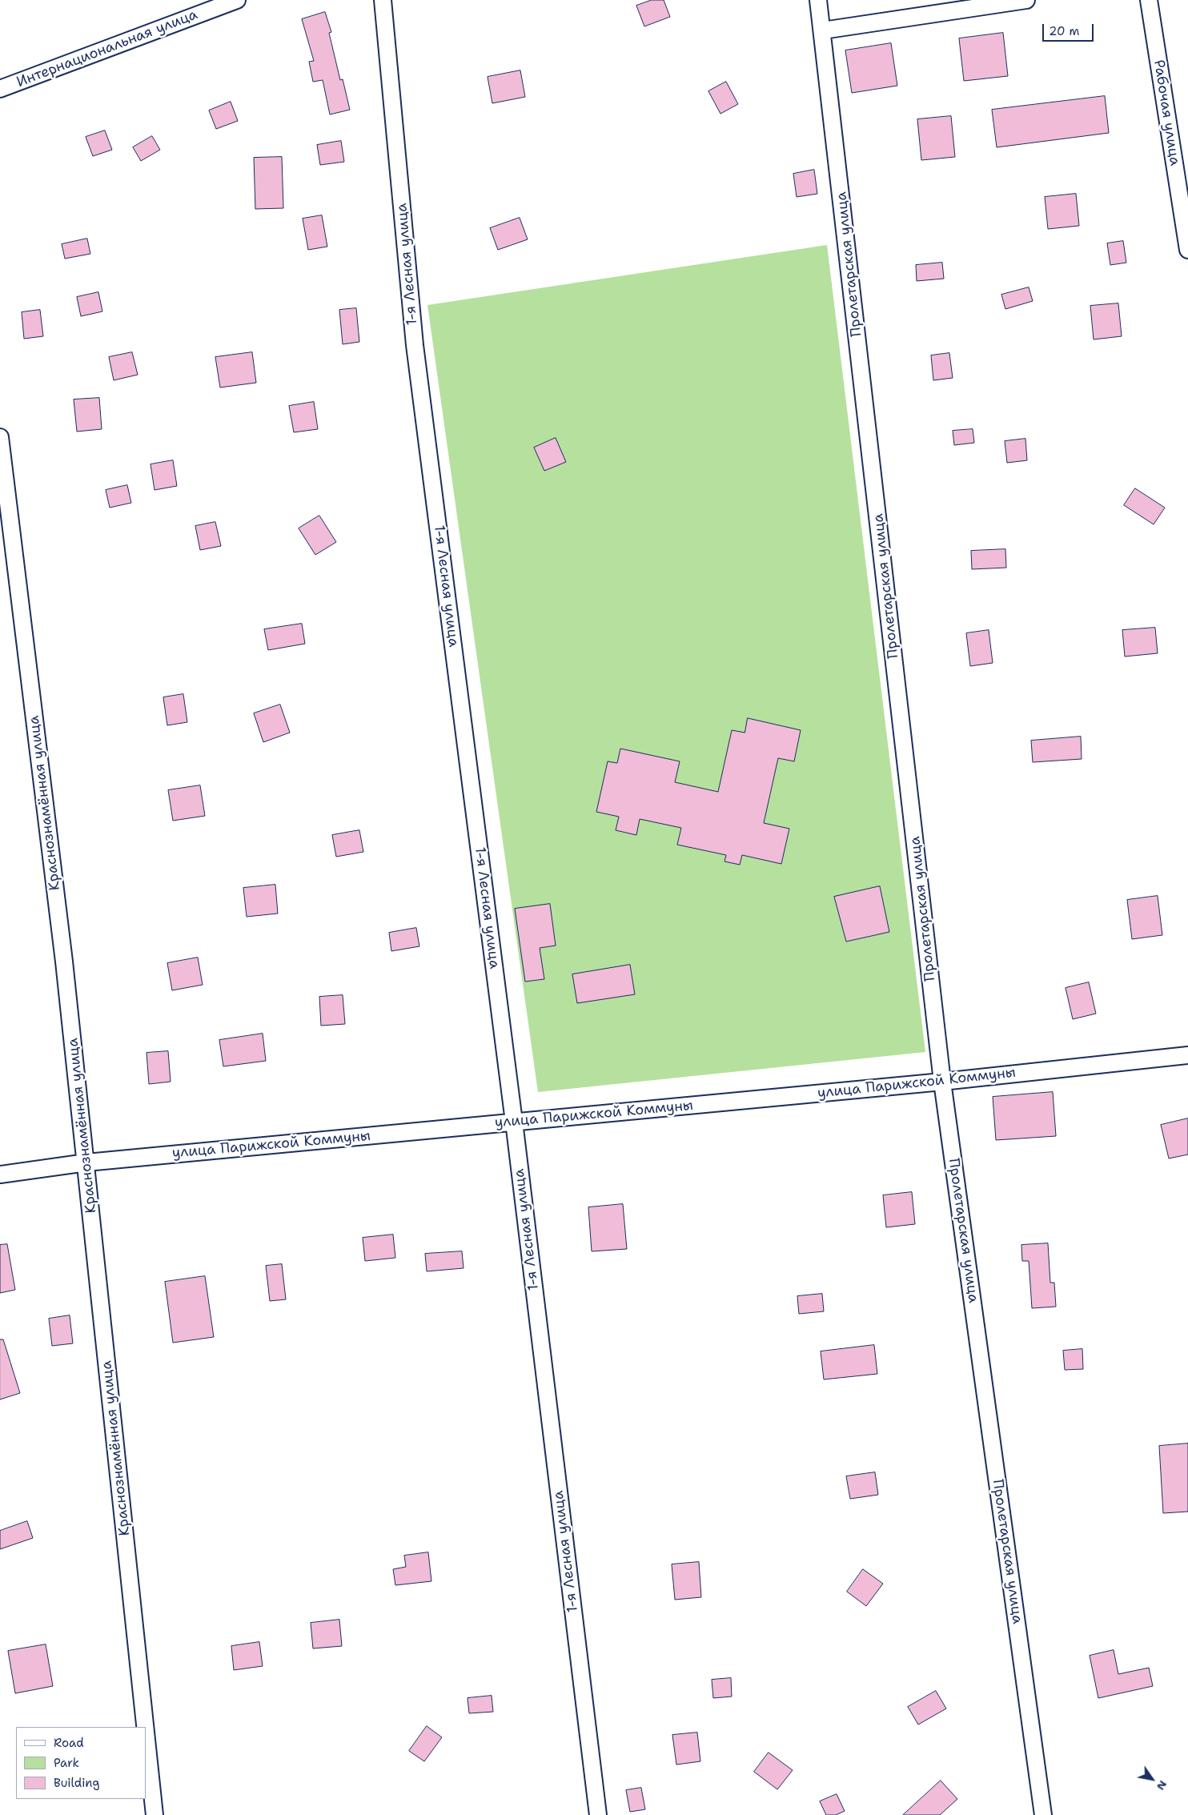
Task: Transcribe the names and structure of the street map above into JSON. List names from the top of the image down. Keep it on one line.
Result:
{"streets":{"street":["Интернациональная улица","Рабочая улица","1-я Лесная улица","Пролетарская улица","Краснознамённая улица","улица Парижской Коммуны"]},"crossings":[["1-я Лесная улица","улица Парижской Коммуны"],["Пролетарская улица","улица Парижской Коммуны"],["Краснознамённая улица","улица Парижской Коммуны"]],"legend":["Road","Park","Building"],"scale_bar":"20 m","north":"bottom right"}
